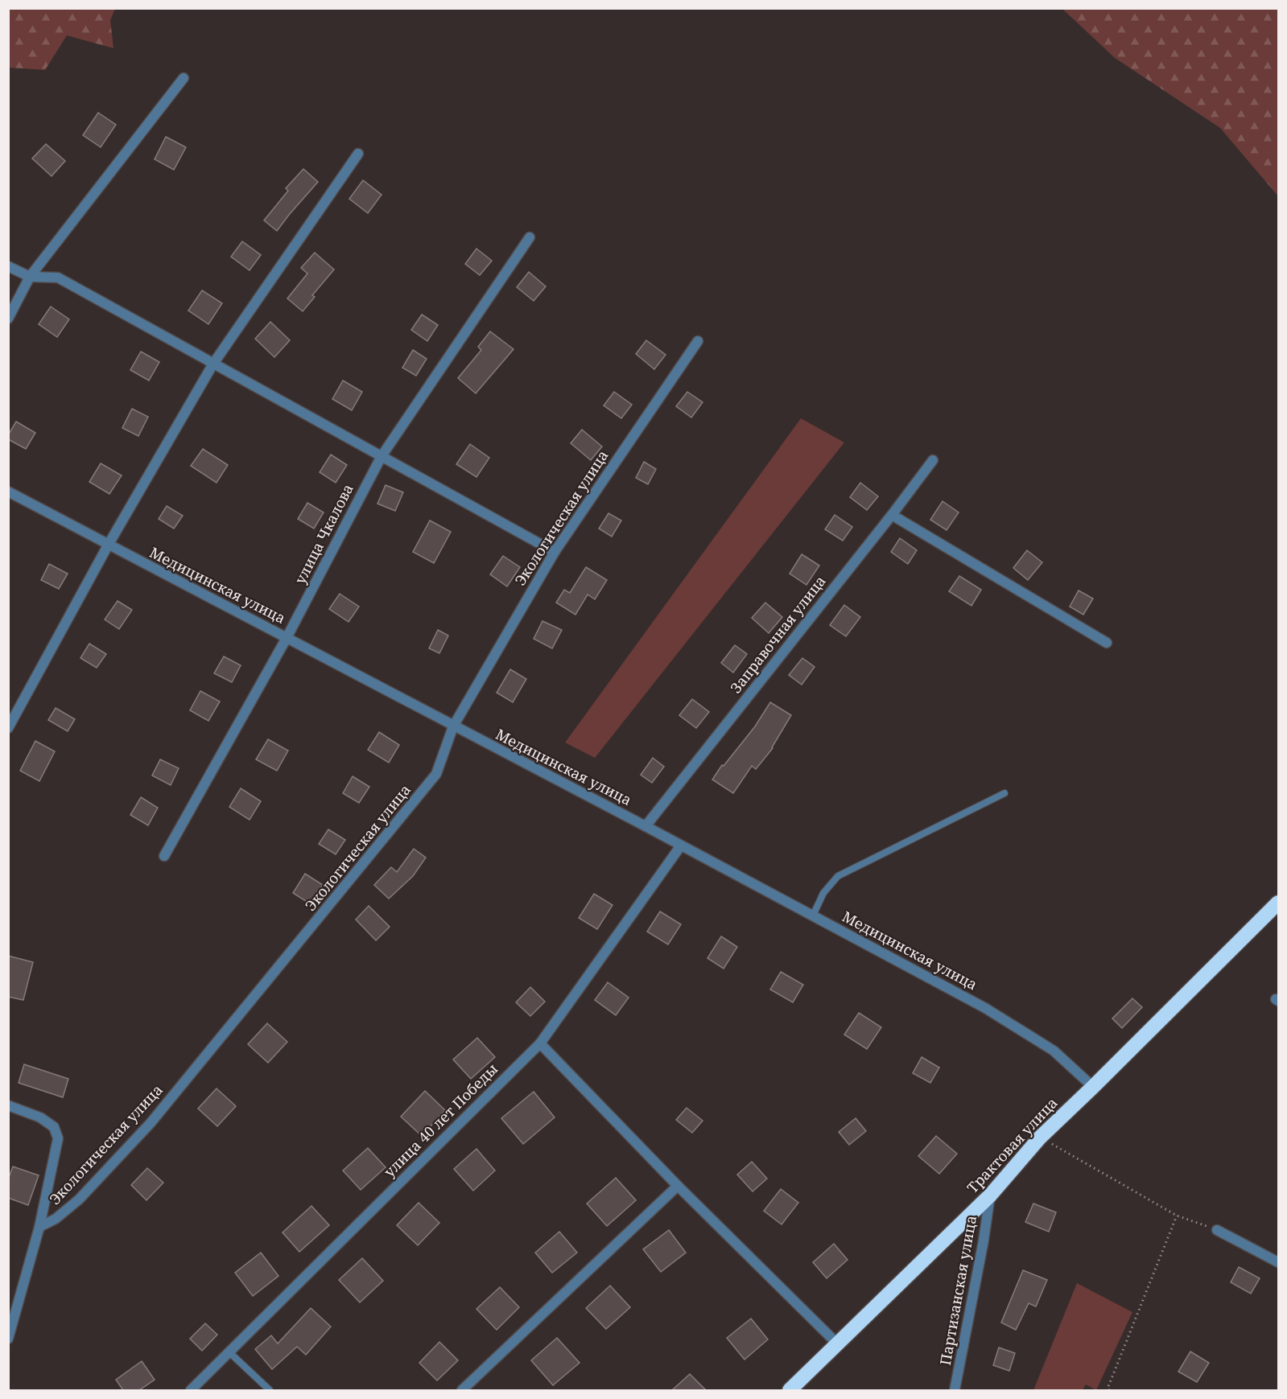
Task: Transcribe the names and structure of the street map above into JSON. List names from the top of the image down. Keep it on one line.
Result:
{"streets":{"highway":["Трактовая улица"],"street":["Экологическая улица","улица Чкалова","Медицинская улица","Заправочная улица","улица 40 лет Победы","Партизанская улица"]},"crossings":[["Экологическая улица","Медицинская улица"],["улица Чкалова","Медицинская улица"],["Медицинская улица","Заправочная улица"],["Медицинская улица","улица 40 лет Победы"],["Медицинская улица","Трактовая улица"],["Трактовая улица","Партизанская улица"]]}
